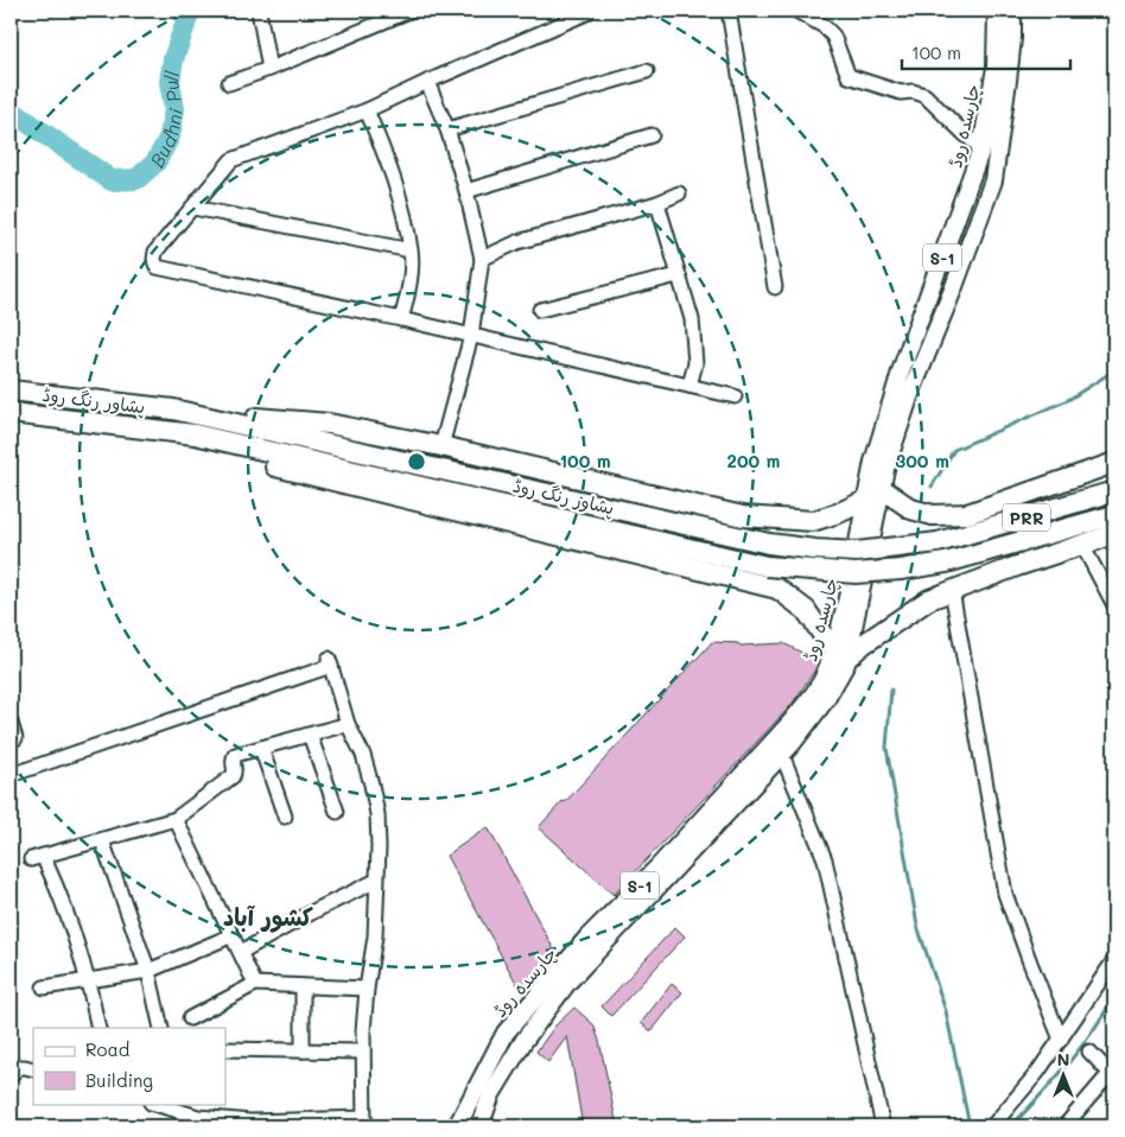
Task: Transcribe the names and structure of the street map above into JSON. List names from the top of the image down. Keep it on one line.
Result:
{"streets":{"highway":["پشاور رنگ روڈ","PRR"],"main road":["چارسدہ روڈ","S-1"]},"districts":["کشور آباد"],"water":["Budhni Pull"],"legend":["Road","Building"],"scale_bar":"100 m","north":"top","rings":["100 m","200 m","300 m"]}
